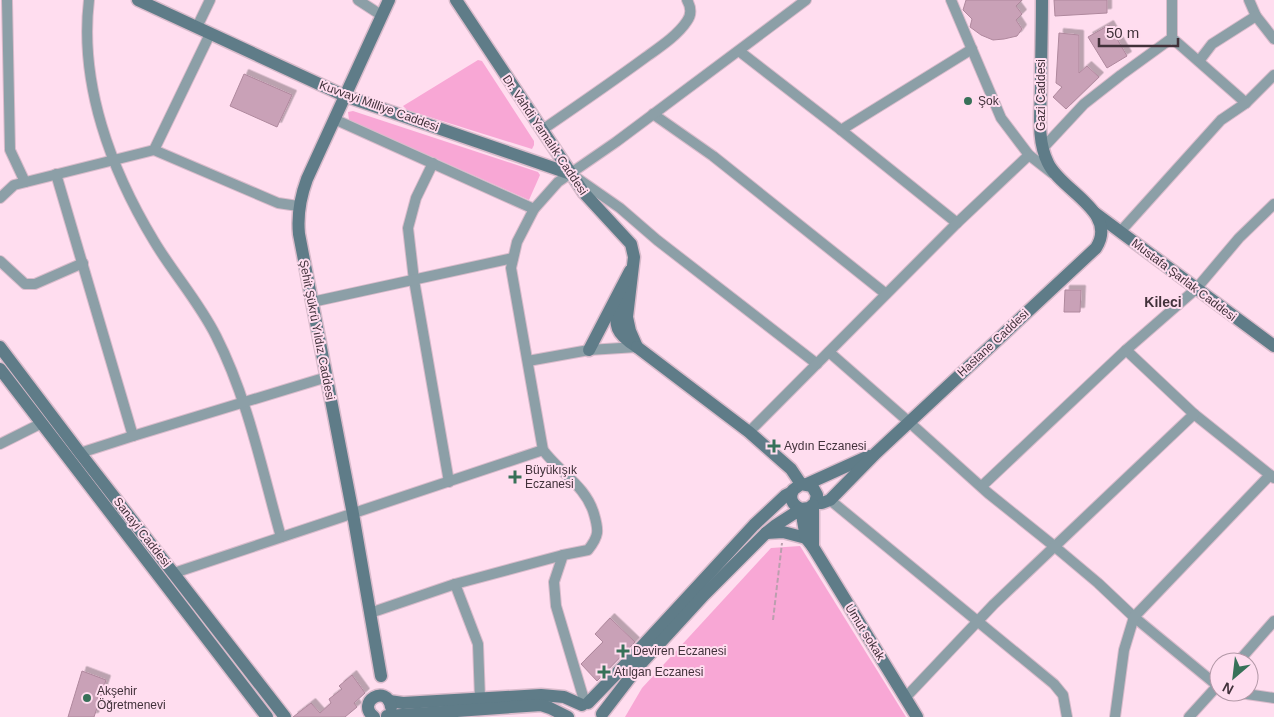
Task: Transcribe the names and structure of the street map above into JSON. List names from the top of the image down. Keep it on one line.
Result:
{"streets":{"street":["Gazi Caddesi","Kuvvayi Milliye Caddesi","Dr. Vahdi Yamalık Caddesi","Mustafa Şarlak Caddesi","Şehit Şükrü Yıldız Caddesi","Hastane Caddesi","Sanayi Caddesi","Umut sokak"]},"crossings":[["Gazi Caddesi","Mustafa Şarlak Caddesi"],["Gazi Caddesi","Hastane Caddesi"],["Kuvvayi Milliye Caddesi","Dr. Vahdi Yamalık Caddesi"],["Kuvvayi Milliye Caddesi","Şehit Şükrü Yıldız Caddesi"],["Mustafa Şarlak Caddesi","Hastane Caddesi"]],"districts":["Kileci"],"places":{"other":["Şok","Akşehir Öğretmenevi"],"health":["Aydın Eczanesi","Büyükışık Eczanesi","Deviren Eczanesi","Atılgan Eczanesi"]},"scale_bar":"50 m","north":"bottom left"}
